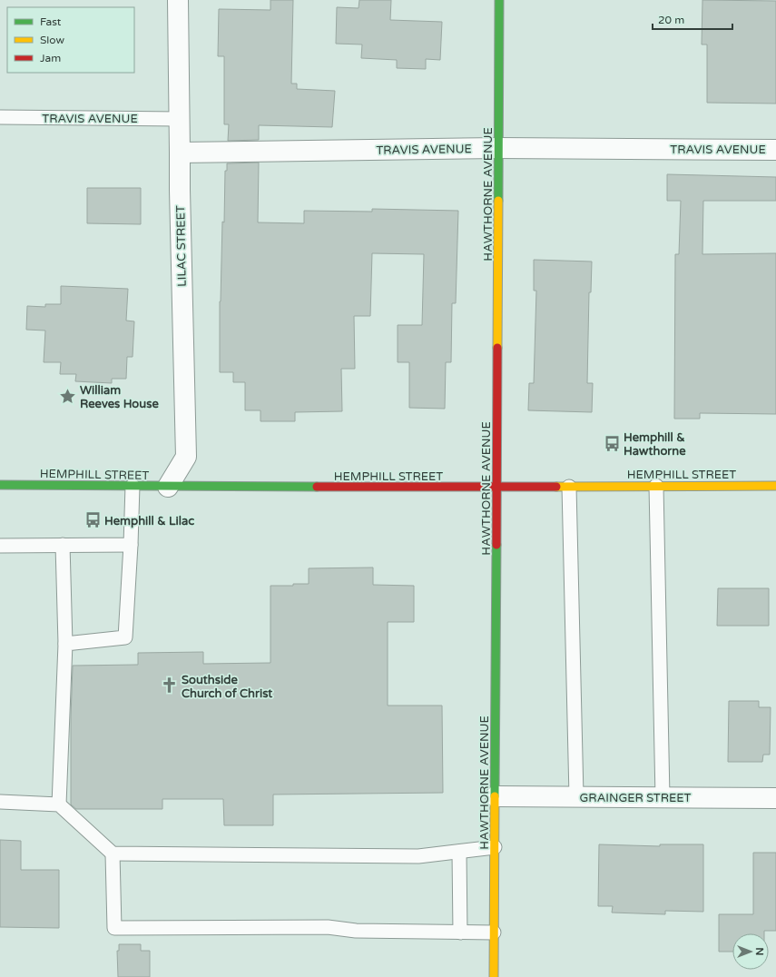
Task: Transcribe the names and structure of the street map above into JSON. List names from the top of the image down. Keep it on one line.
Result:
{"streets":{"street":["TRAVIS AVENUE","HAWTHORNE AVENUE","LILAC STREET","HEMPHILL STREET","GRAINGER STREET"]},"crossings":[["TRAVIS AVENUE","HAWTHORNE AVENUE"],["TRAVIS AVENUE","LILAC STREET"],["HAWTHORNE AVENUE","HEMPHILL STREET"],["HAWTHORNE AVENUE","GRAINGER STREET"],["LILAC STREET","HEMPHILL STREET"]],"places":{"place":["William Reeves House"],"bus stop":["Hemphill & Hawthorne","Hemphill & Lilac"],"church":["Southside Church of Christ"]},"legend":["Fast","Slow","Jam"],"scale_bar":"20 m","north":"right"}
